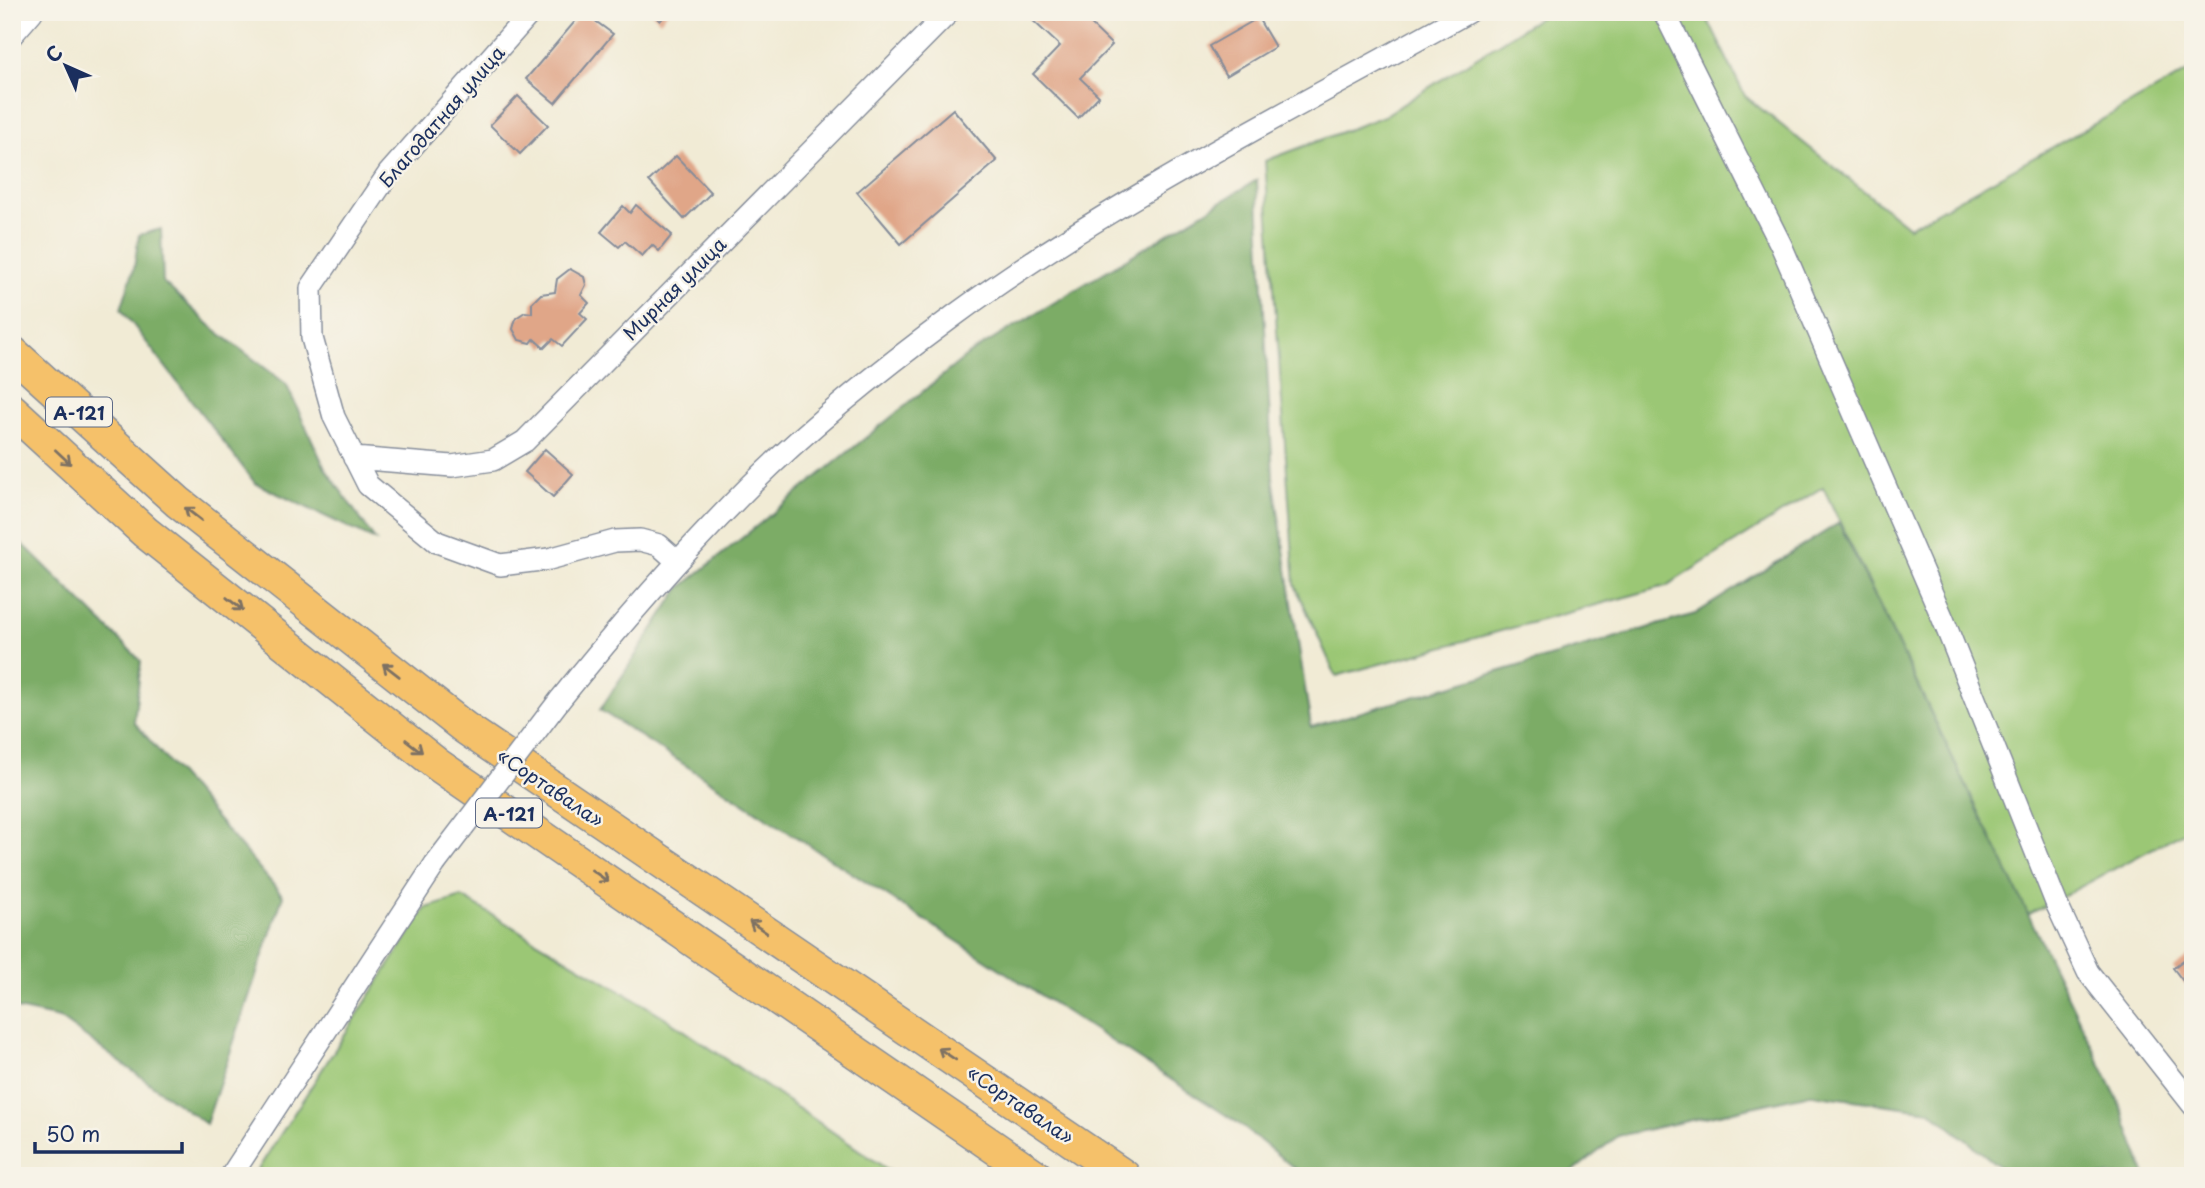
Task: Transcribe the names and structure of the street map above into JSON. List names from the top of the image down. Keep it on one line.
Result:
{"streets":{"highway":["А-121","«Сортавала»"],"street":["Благодатная улица","Мирная улица"]},"crossings":[["Благодатная улица","Мирная улица"]],"scale_bar":"50 m","north":"top left"}
